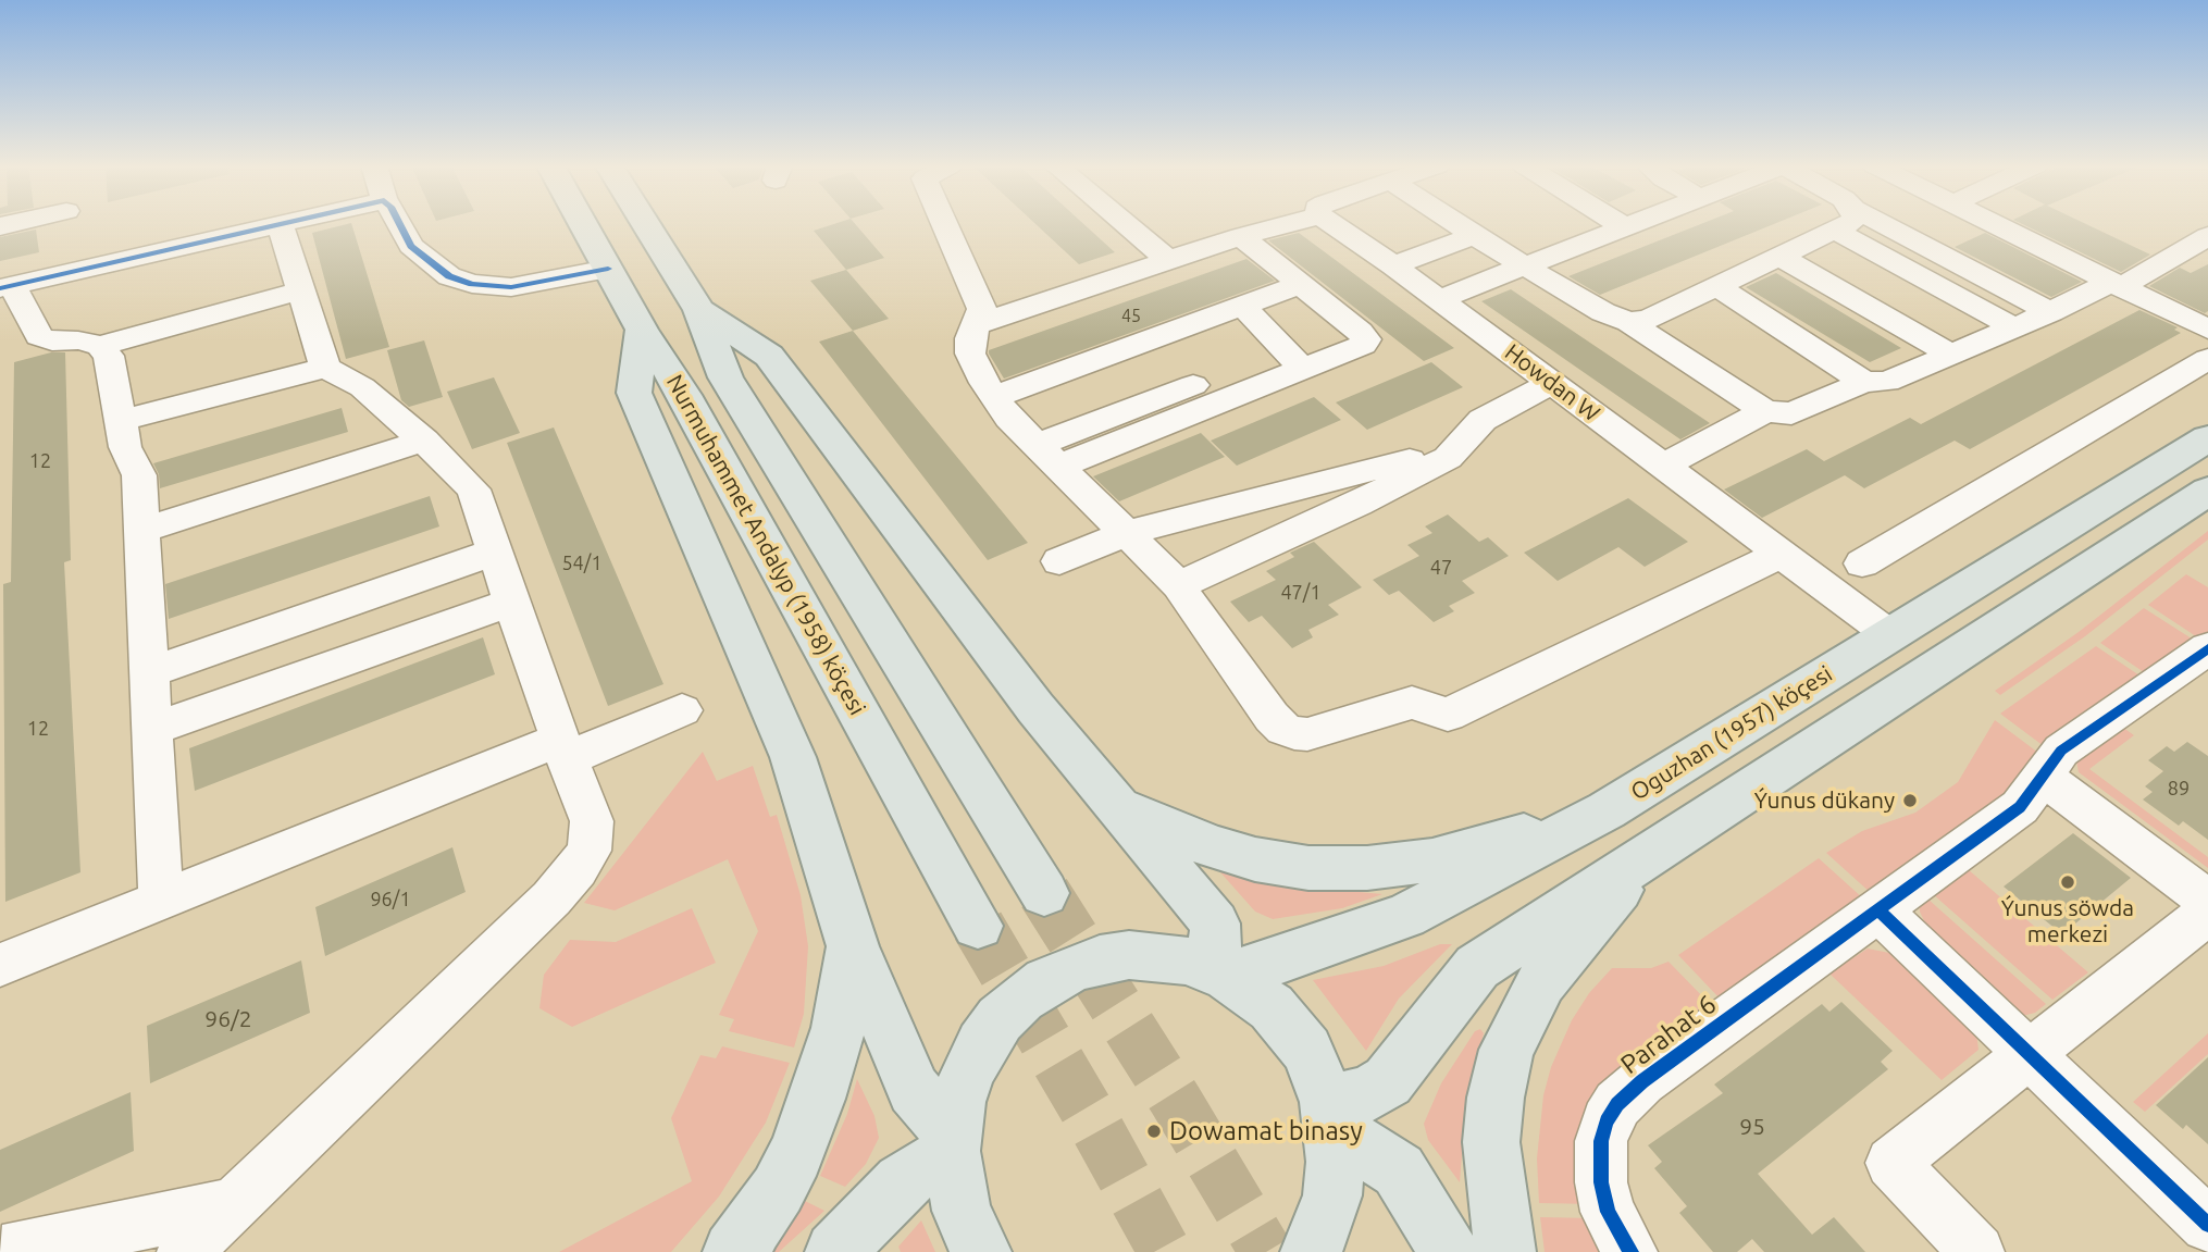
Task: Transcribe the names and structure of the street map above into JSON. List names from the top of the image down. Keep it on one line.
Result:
{"streets":{"main road":["Nurmuhammet Andalyp (1958) köçesi","Oguzhan (1957) köçesi"],"street":["Howdan W","Parahat 6"]},"crossings":[["Howdan W","Oguzhan (1957) köçesi"]],"places":["Ýunus dükany","Ýunus söwda merkezi","Dowamat binasy"],"house_numbers":["45","12","54/1","47","47/1","12","89","96/1","96/2","95"]}
